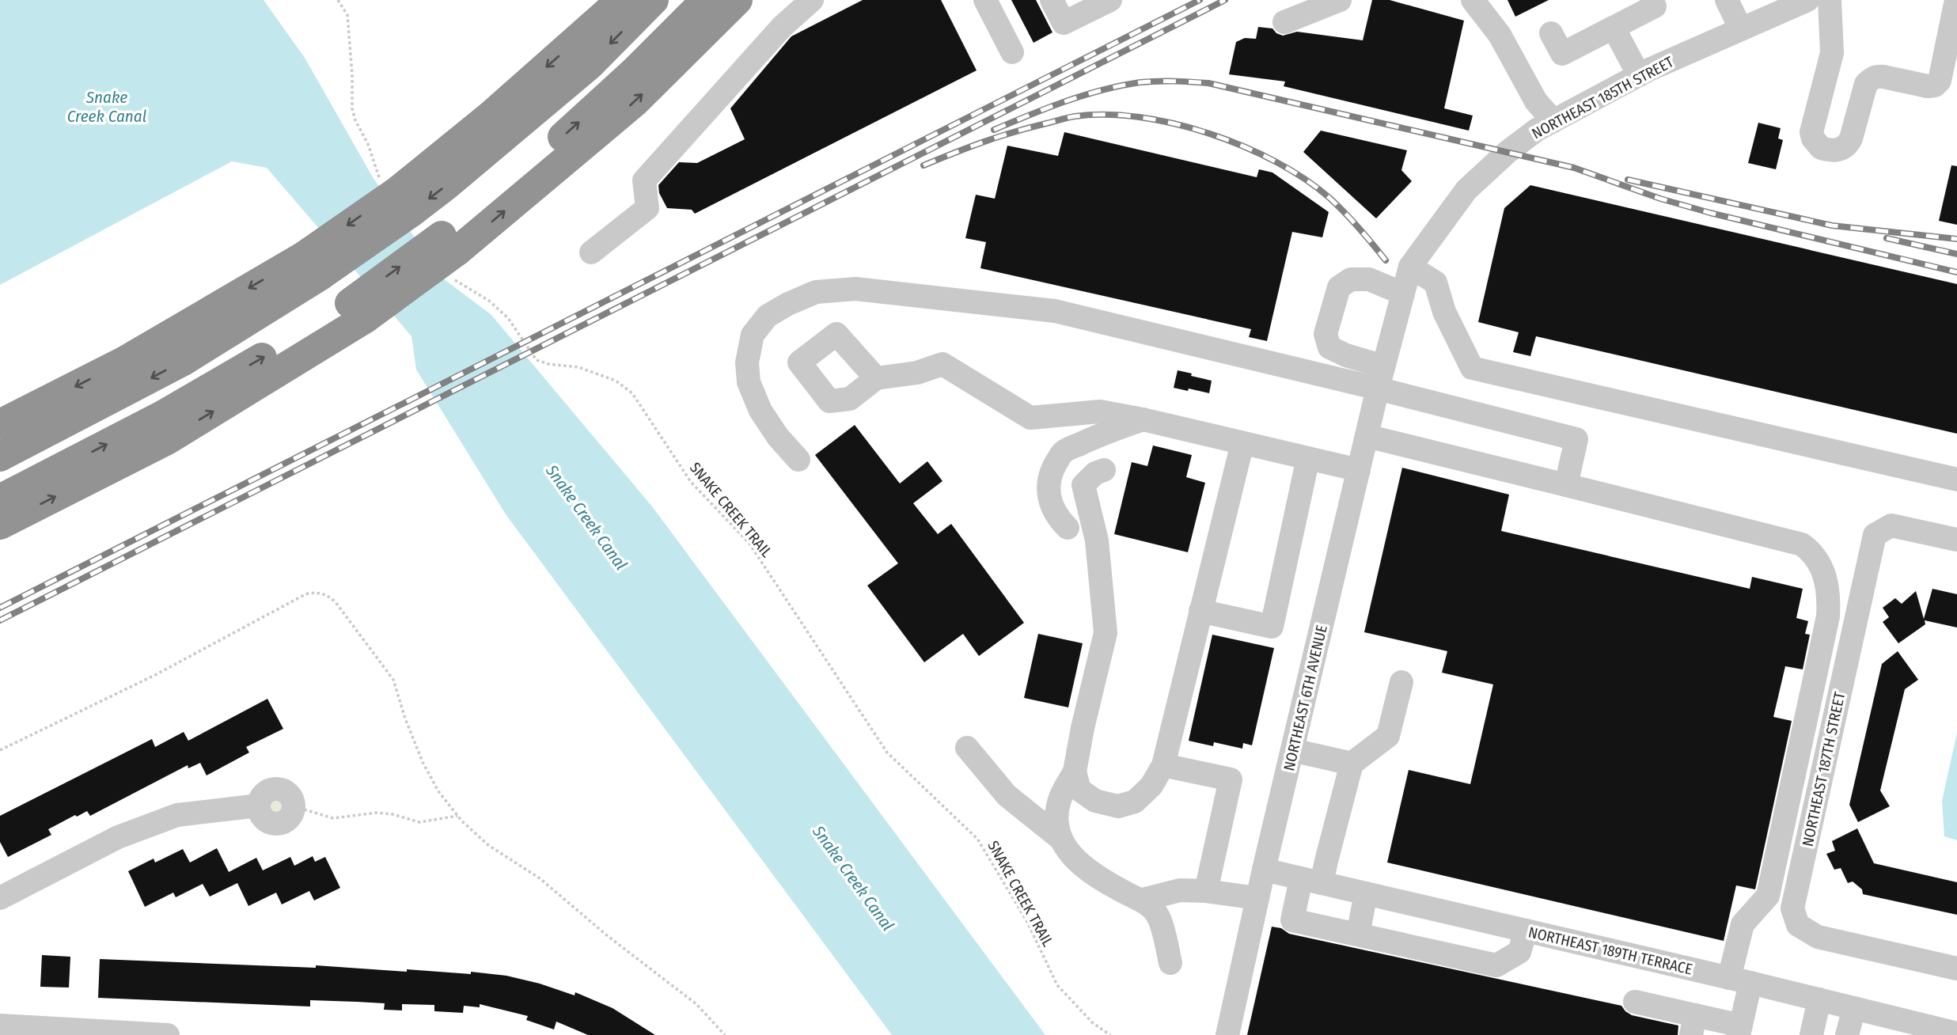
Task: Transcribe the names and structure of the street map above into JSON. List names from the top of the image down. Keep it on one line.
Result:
{"streets":{"street":["NORTHEAST 185TH STREET","NORTHEAST 6TH AVENUE","NORTHEAST 187TH STREET","NORTHEAST 189TH TERRACE"],"path":["SNAKE CREEK TRAIL"]},"crossings":[["NORTHEAST 185TH STREET","NORTHEAST 6TH AVENUE"],["NORTHEAST 6TH AVENUE","NORTHEAST 189TH TERRACE"]],"water":["Snake Creek Canal"]}
